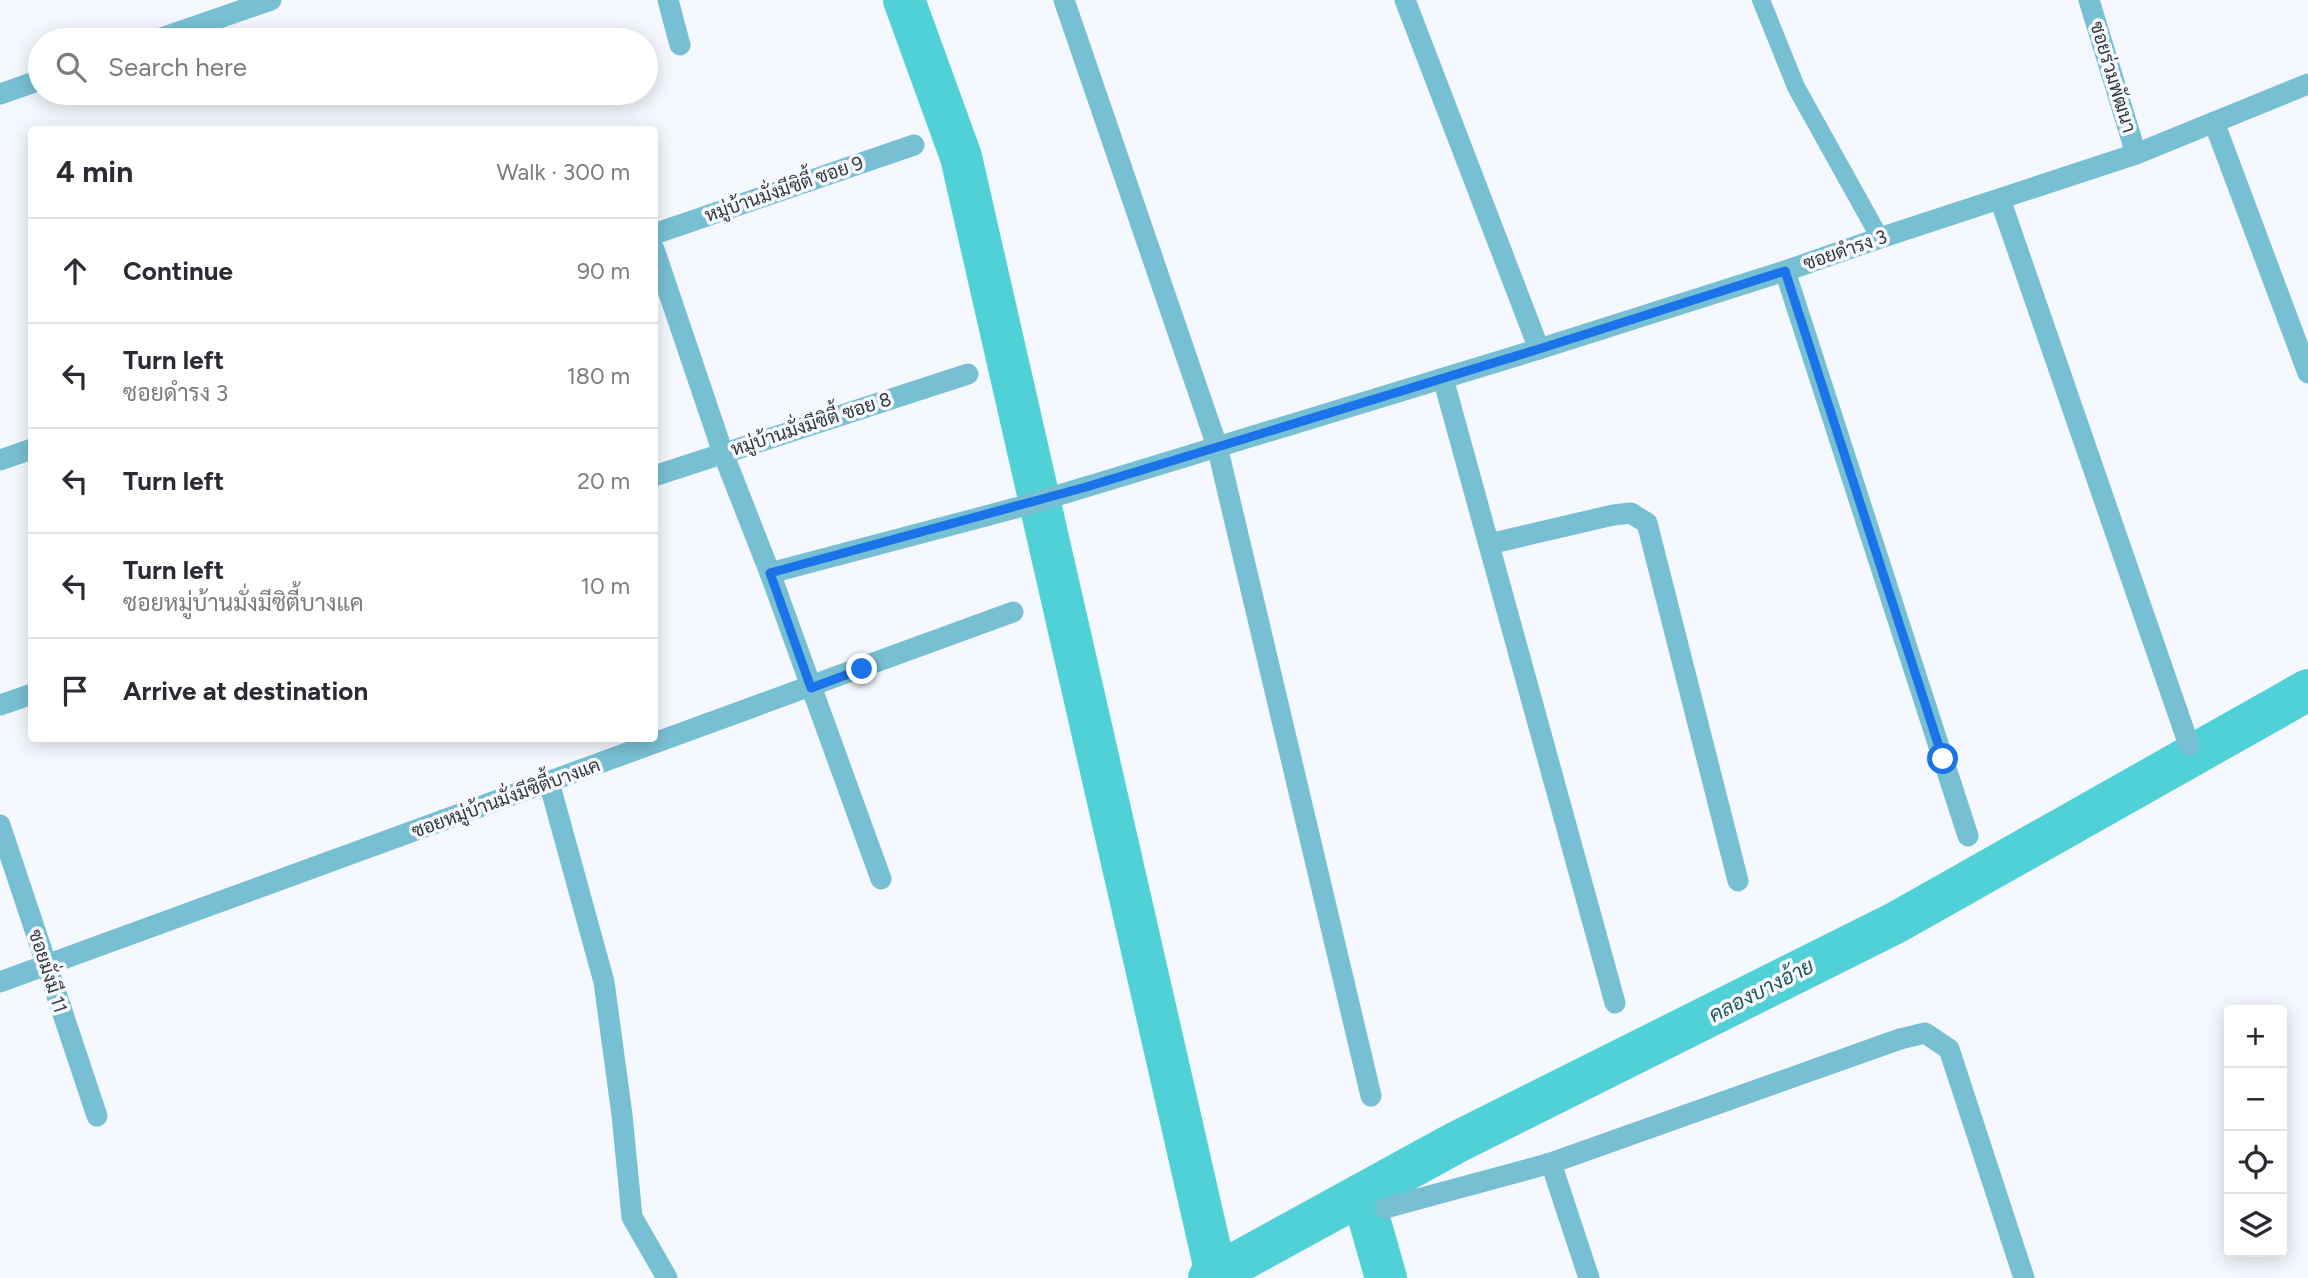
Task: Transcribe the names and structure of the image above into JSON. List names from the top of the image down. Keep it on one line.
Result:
{"streets":{"street":["ซอยร่วมพัฒนา","หมู่บ้านมั่งมีซิตี้ ซอย 9","ซอยดำรง 3","หมู่บ้านมั่งมีซิตี้ ซอย 8","ซอยหมู่บ้านมั่งมีซิตี้บางแค","ซอยมั่งมี 11"]},"crossings":[["ซอยร่วมพัฒนา","ซอยดำรง 3"],["ซอยหมู่บ้านมั่งมีซิตี้บางแค","ซอยมั่งมี 11"]],"water":["คลองบางอ้าย"],"page":{"search":"Search here","heading":["4 min","Walk · 300 m"],"list":[["Continue","90 m"],["Turn left","ซอยดำรง 3","180 m"],["Turn left","20 m"],["Turn left","ซอยหมู่บ้านมั่งมีซิตี้บางแค","10 m"],"Arrive at destination"],"map_buttons":["+","−"]}}
